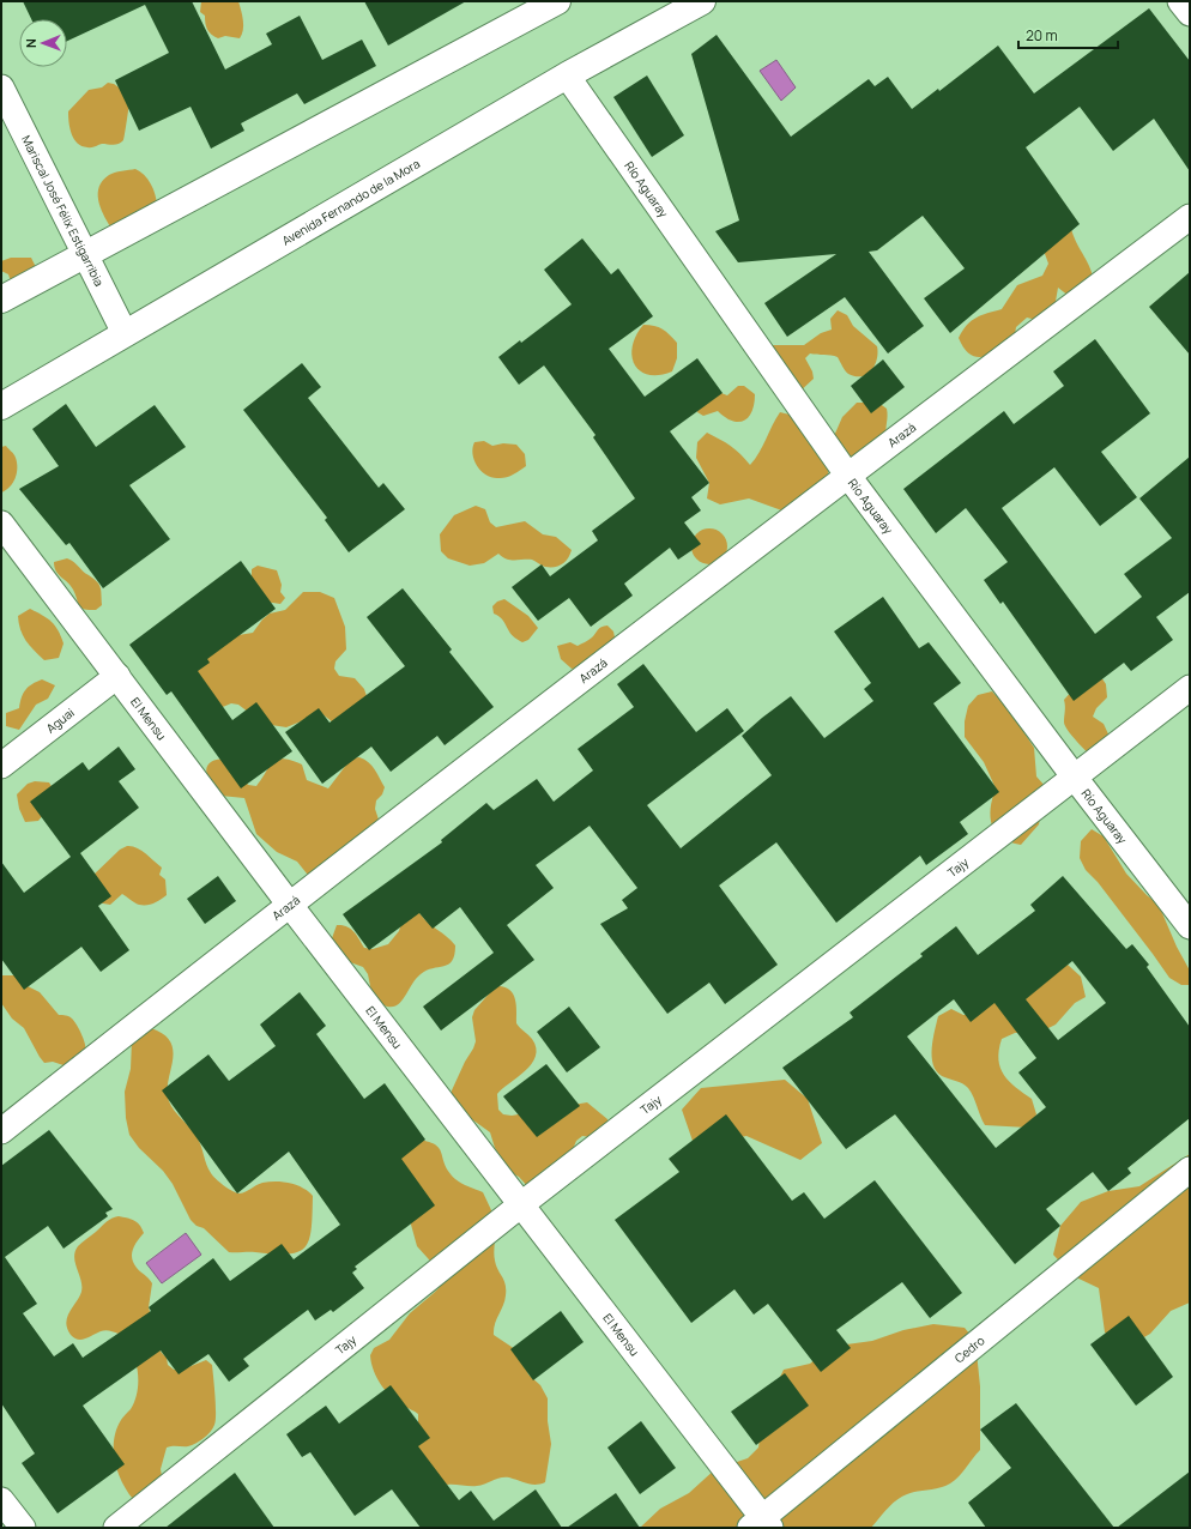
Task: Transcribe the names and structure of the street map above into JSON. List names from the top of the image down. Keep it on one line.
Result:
{"streets":{"main road":["Avenida Fernando de la Mora"],"street":["Río Aguaray","Mariscal José Félix Estigarribia","Arazá","El Mensu","Aguai","Tajy","Cedro"]},"crossings":[["Río Aguaray","Avenida Fernando de la Mora"],["Río Aguaray","Arazá"],["Río Aguaray","Tajy"],["Avenida Fernando de la Mora","Mariscal José Félix Estigarribia"],["Arazá","El Mensu"],["El Mensu","Aguai"],["El Mensu","Tajy"],["El Mensu","Cedro"]],"scale_bar":"20 m","north":"left"}
